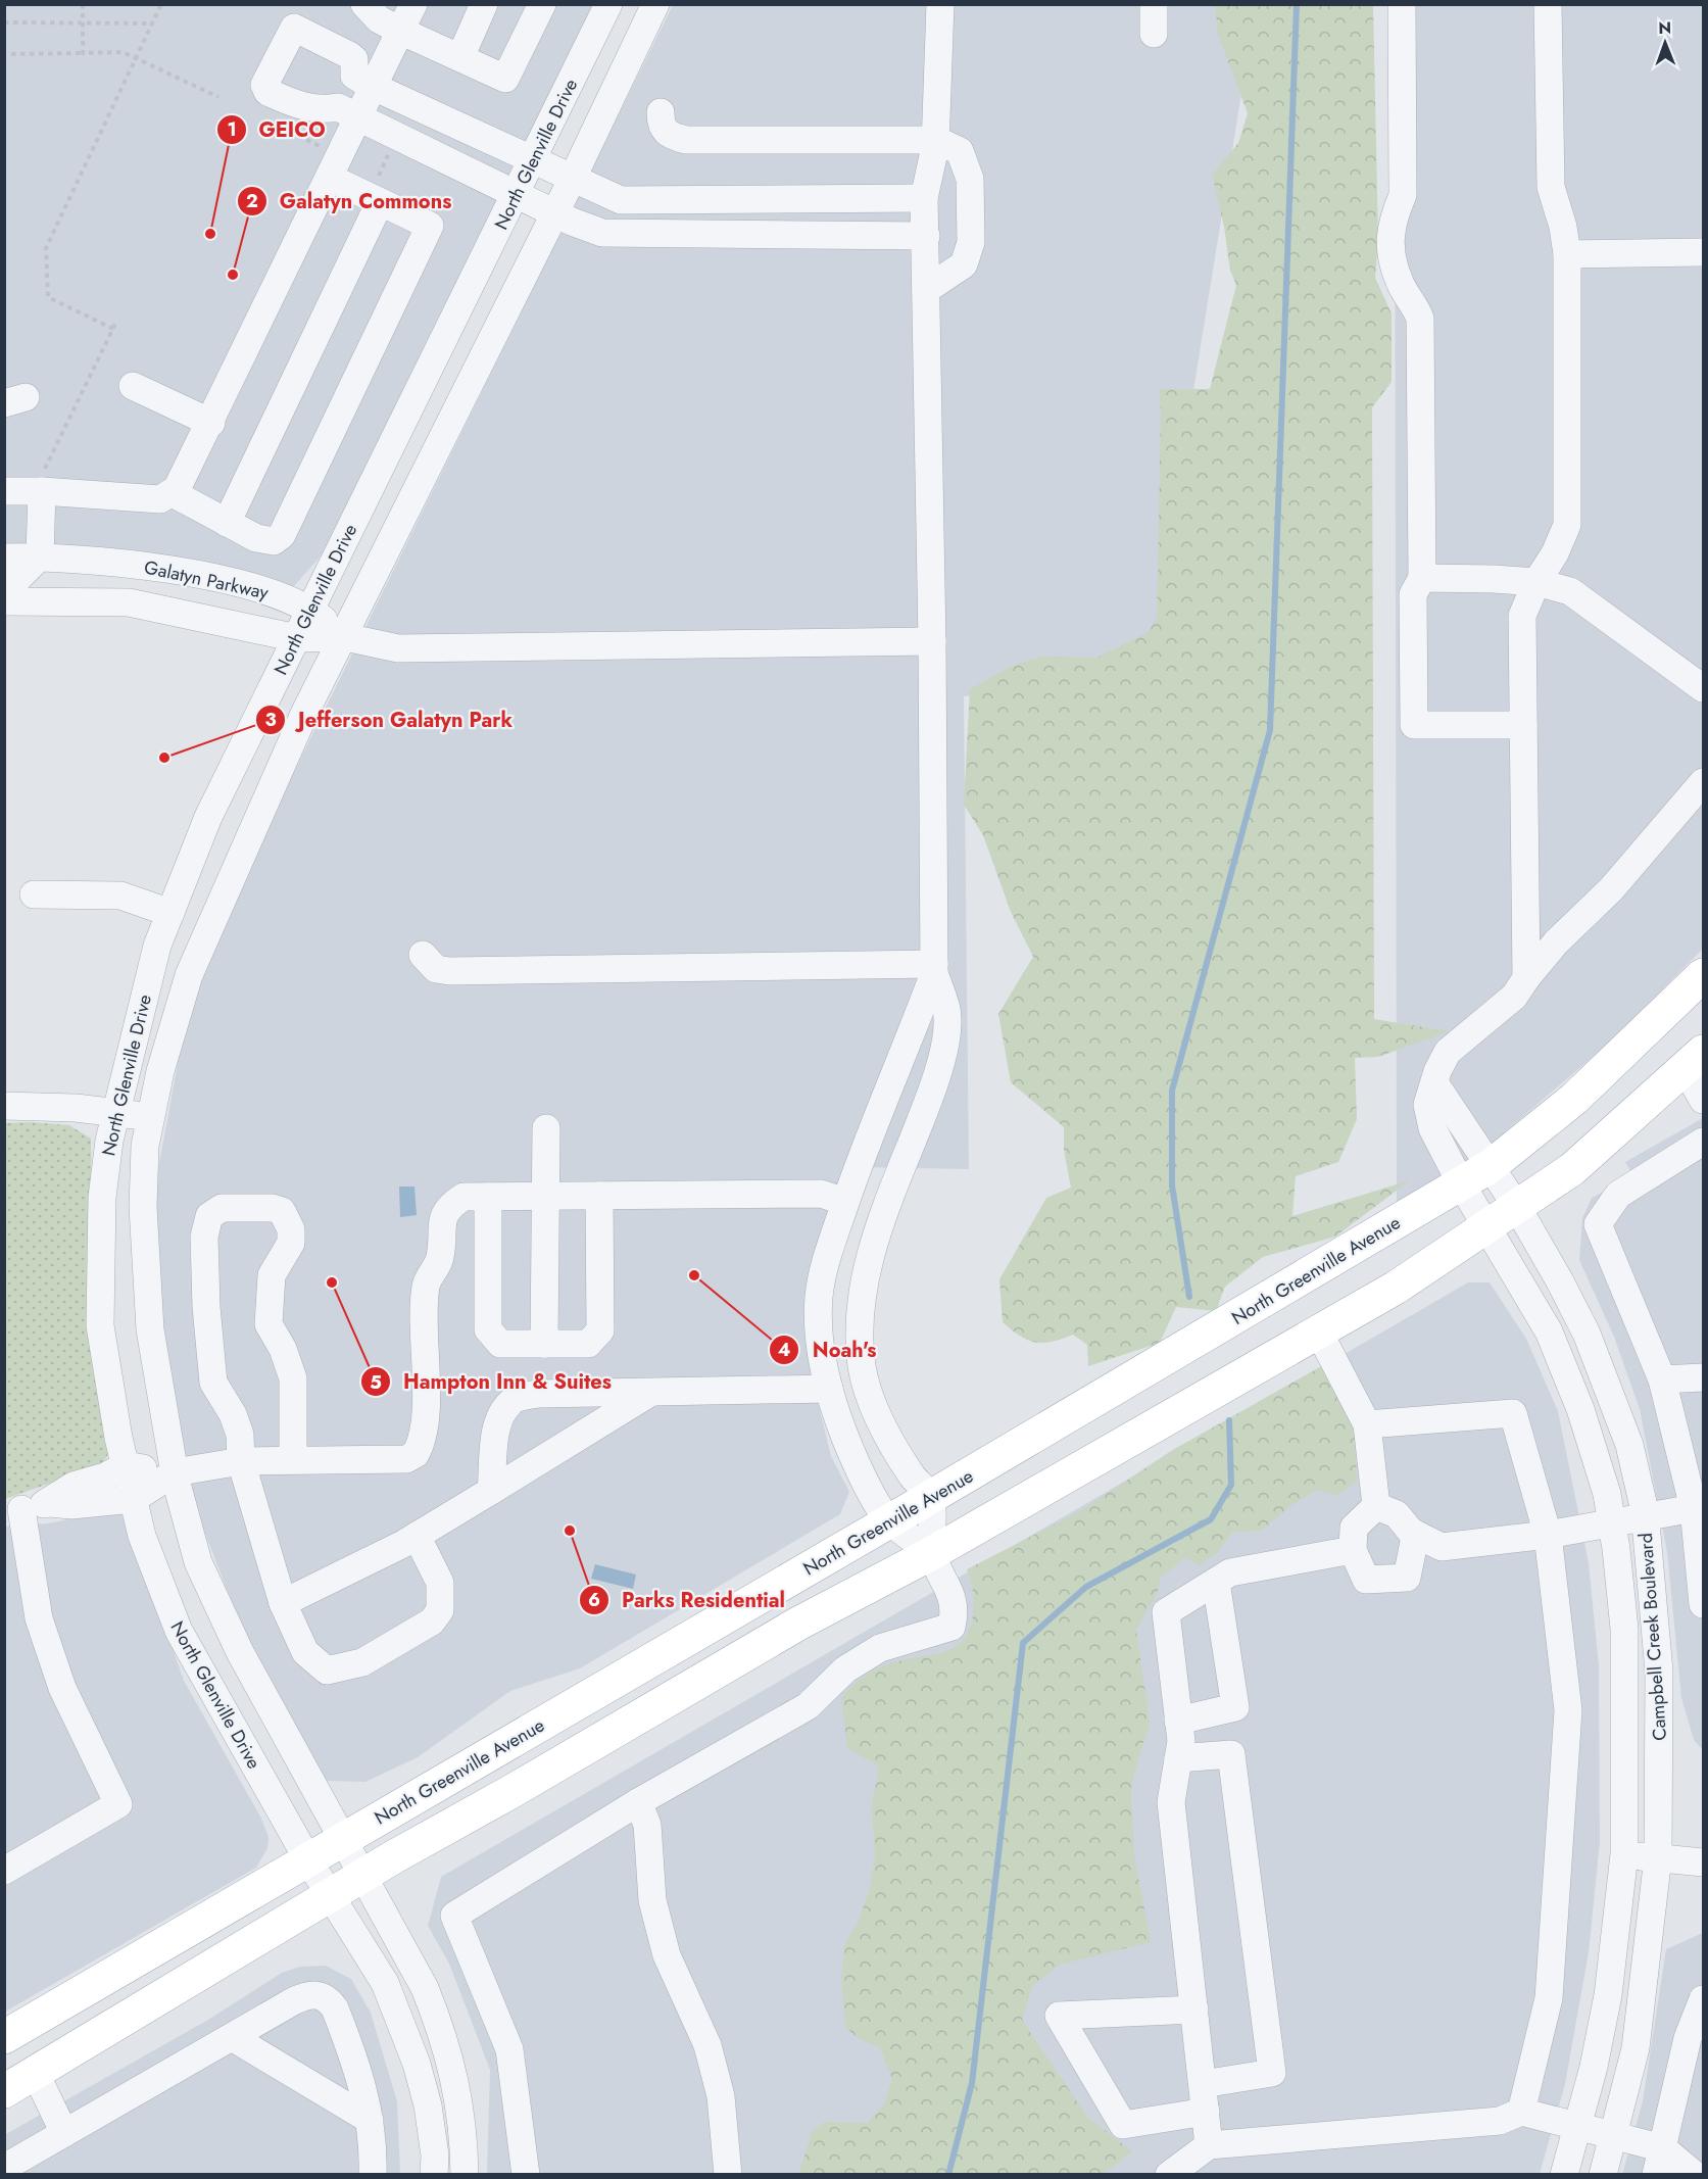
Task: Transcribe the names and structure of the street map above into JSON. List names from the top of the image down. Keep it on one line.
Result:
{"streets":{"main road":["North Greenville Avenue"],"street":["North Glenville Drive","Galatyn Parkway","Campbell Creek Boulevard"]},"crossings":[["North Glenville Drive","Galatyn Parkway"],["North Glenville Drive","North Greenville Avenue"],["North Greenville Avenue","Campbell Creek Boulevard"]],"places":["GEICO","Galatyn Commons","Jefferson Galatyn Park","Noah's","Hampton Inn & Suites","Parks Residential"],"north":"top"}
